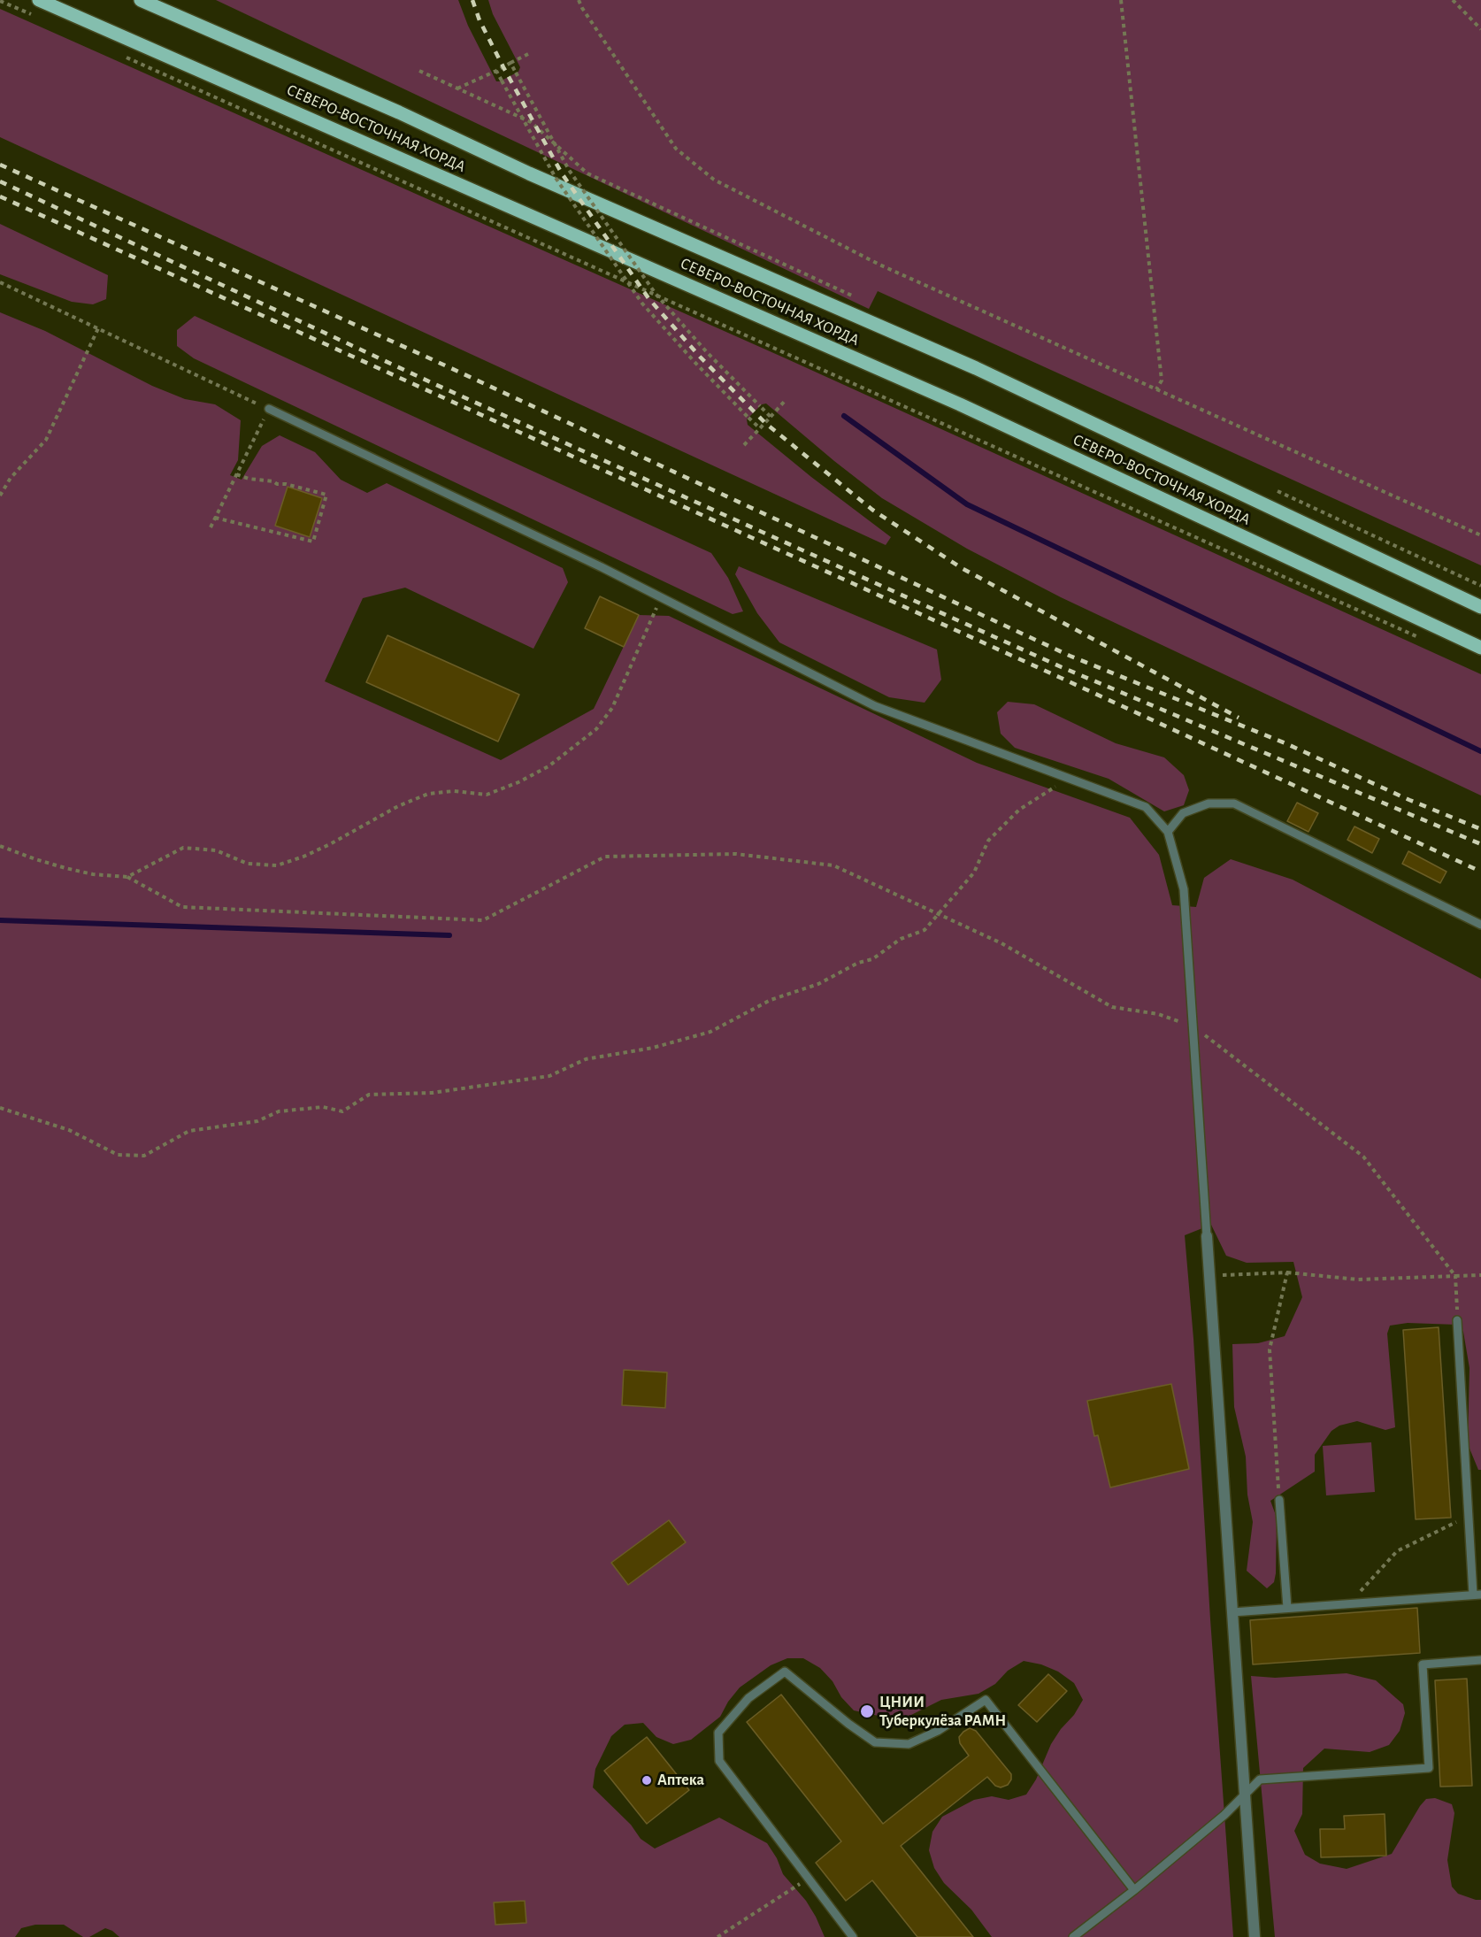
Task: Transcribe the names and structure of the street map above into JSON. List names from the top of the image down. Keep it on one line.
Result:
{"streets":{"main road":["СЕВЕРО-ВОСТОЧНАЯ ХОРДА"]},"places":["ЦНИИ Туберкулёза РАМН","Аптека"]}
